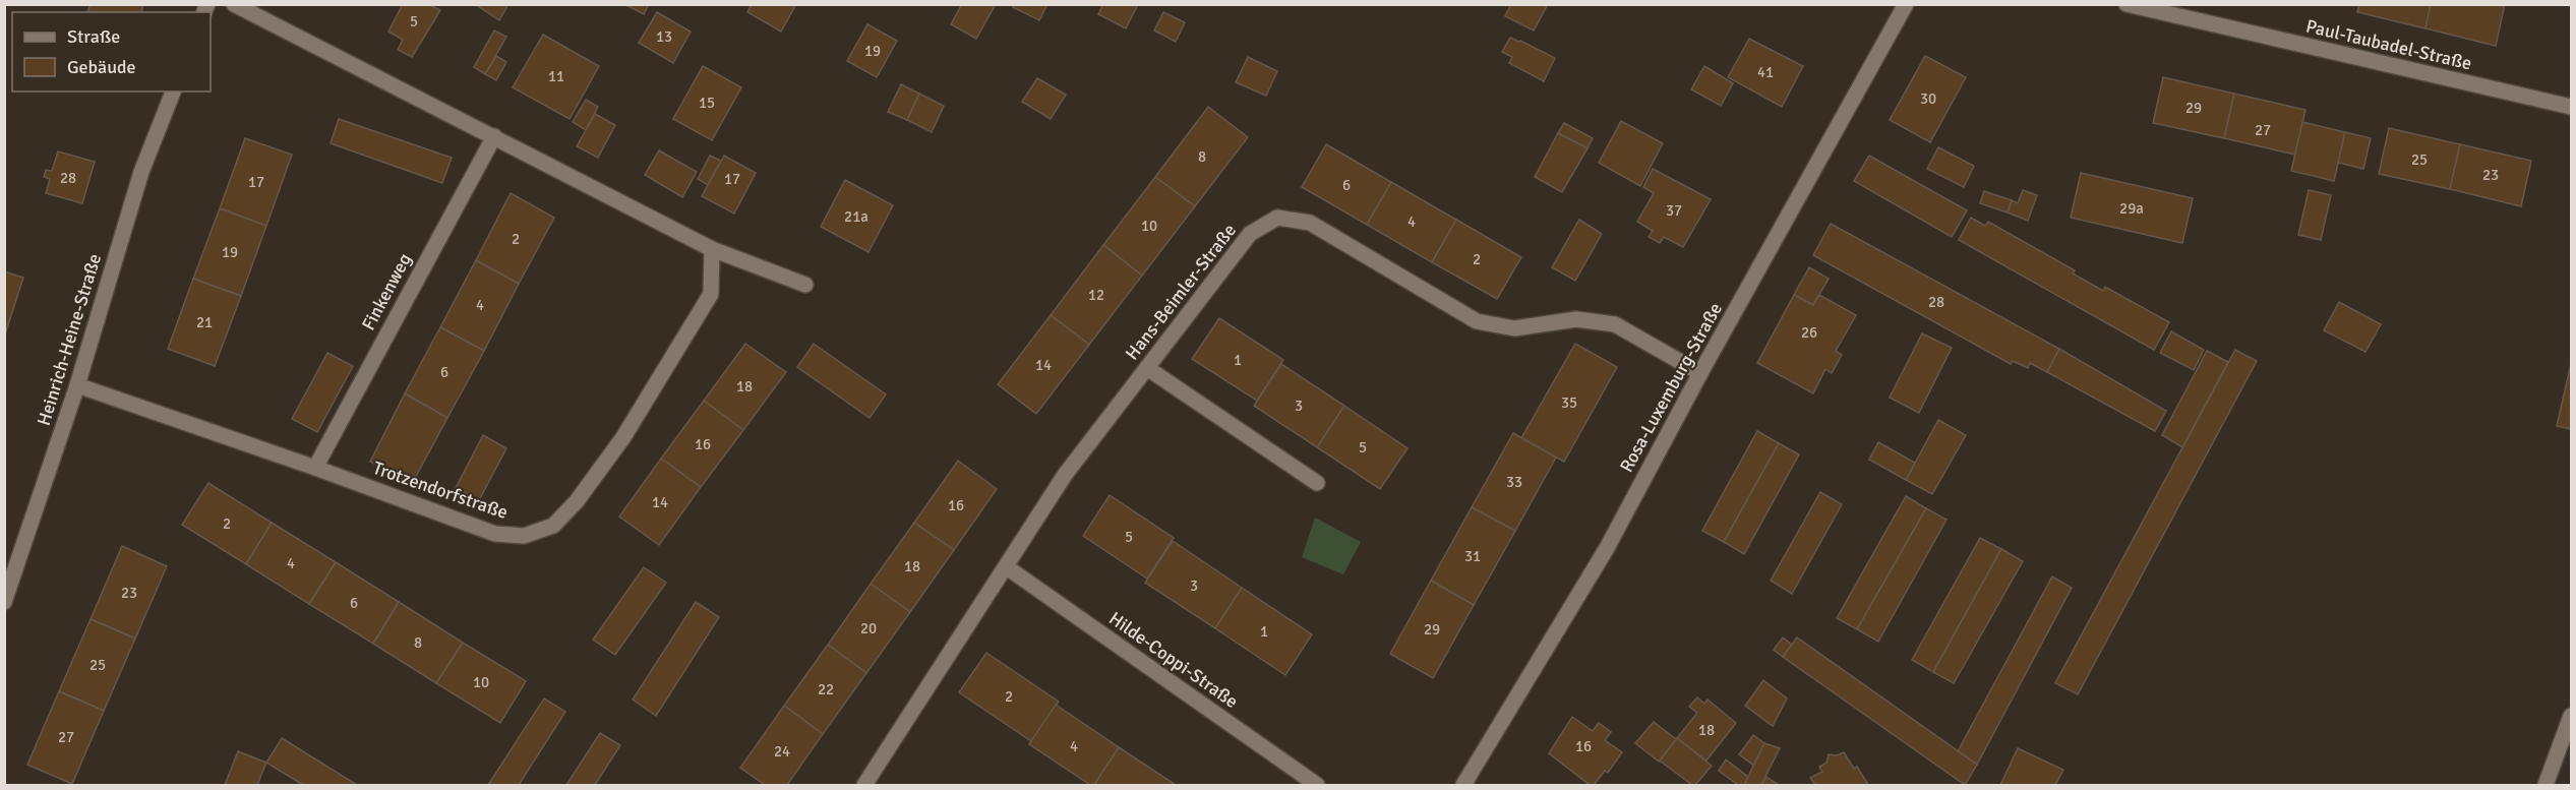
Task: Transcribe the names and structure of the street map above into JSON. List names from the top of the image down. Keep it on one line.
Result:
{"streets":{"street":["Paul-Taubadel-Straße","Finkenweg","Hans-Beimler-Straße","Heinrich-Heine-Straße","Rosa-Luxemburg-Straße","Trotzendorfstraße","Hilde-Coppi-Straße"]},"crossings":[["Finkenweg","Trotzendorfstraße"],["Hans-Beimler-Straße","Rosa-Luxemburg-Straße"],["Hans-Beimler-Straße","Hilde-Coppi-Straße"],["Heinrich-Heine-Straße","Trotzendorfstraße"]],"house_numbers":["5","13","19","41","11","30","15","29","27","8","25","23","28","17","17","6","29a","37","21a","4","10","2","19","2","12","28","4","21","26","1","14","6","18","35","3","16","5","33","14","16","2","5","31","4","18","3","23","6","20","29","1","8","25","10","22","2","18","27","4","16","24"],"legend":["Straße","Gebäude"]}
